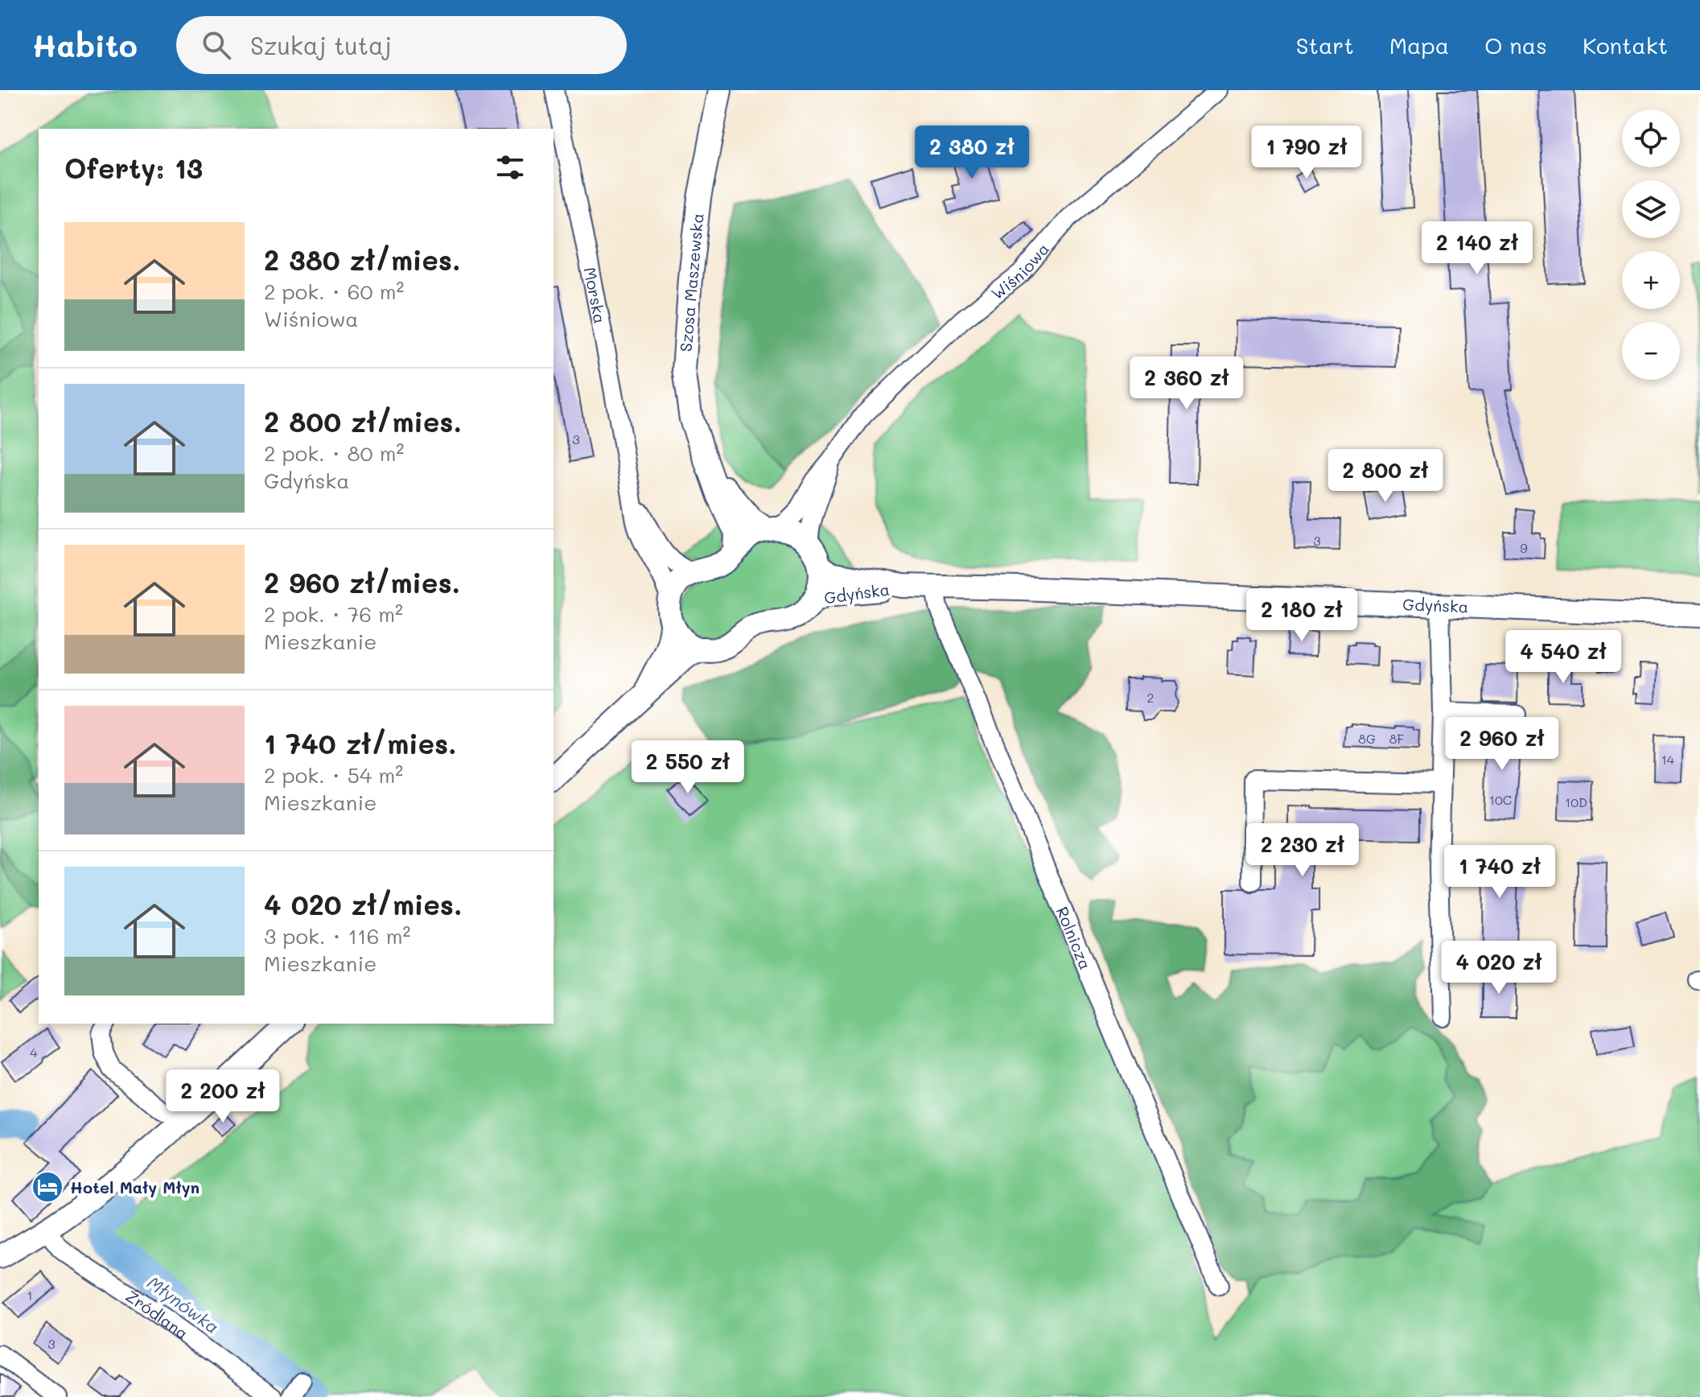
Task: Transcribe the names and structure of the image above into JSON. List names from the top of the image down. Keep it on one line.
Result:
{"streets":{"main road":["Szosa Maszewska","Gdyńska"],"street":["Wiśniowa","Morska","Rolnicza","Źródlana"]},"crossings":[["Wiśniowa","Szosa Maszewska"],["Wiśniowa","Gdyńska"],["Szosa Maszewska","Gdyńska"],["Gdyńska","Rolnicza"]],"water":["Młynówka"],"places":{"hotel":["Hotel Mały Młyn"]},"house_numbers":["3","3","9","2","8G","8F","14","10C","10D","4","1","3"],"page":{"header":"Habito","search":"Szukaj tutaj","nav":["Start","Mapa","O nas","Kontakt"],"map_buttons":["+","−"],"price":["2 380 zł","1 790 zł","2 140 zł","2 360 zł","2 800 zł","2 180 zł","4 540 zł","2 960 zł","2 550 zł","2 230 zł","1 740 zł","4 020 zł","2 200 zł"],"heading":"Oferty: 13","list":[{"name":"2 380 zł/mies.","note":"2 pok. · 60 m² · Wiśniowa"},{"name":"2 800 zł/mies.","note":"2 pok. · 80 m² · Gdyńska"},{"name":"2 960 zł/mies.","note":"2 pok. · 76 m² · Mieszkanie"},{"name":"1 740 zł/mies.","note":"2 pok. · 54 m² · Mieszkanie"},{"name":"4 020 zł/mies.","note":"3 pok. · 116 m² · Mieszkanie"}]}}
